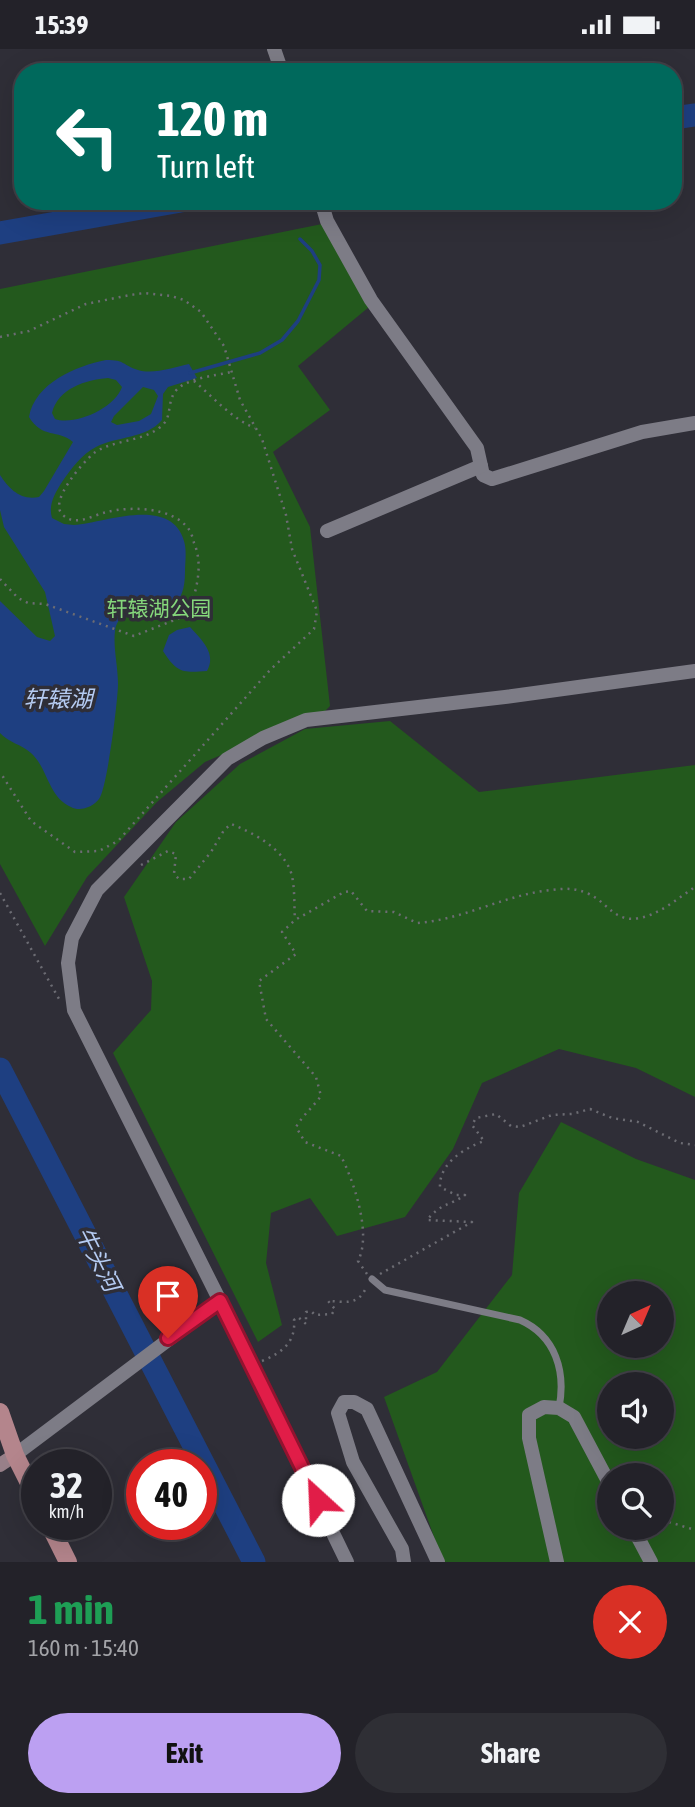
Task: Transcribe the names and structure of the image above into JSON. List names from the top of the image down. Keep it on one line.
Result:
{"water":["轩辕湖","牛头河"],"parks":["轩辕湖公园"],"north":"top right","page":{"status":"15:39","turn":["120 m","Turn left"],"speed":"32 km/h","limit":"40","heading":["1 min","160 m · 15:40"],"buttons":["Exit","Share"]}}
